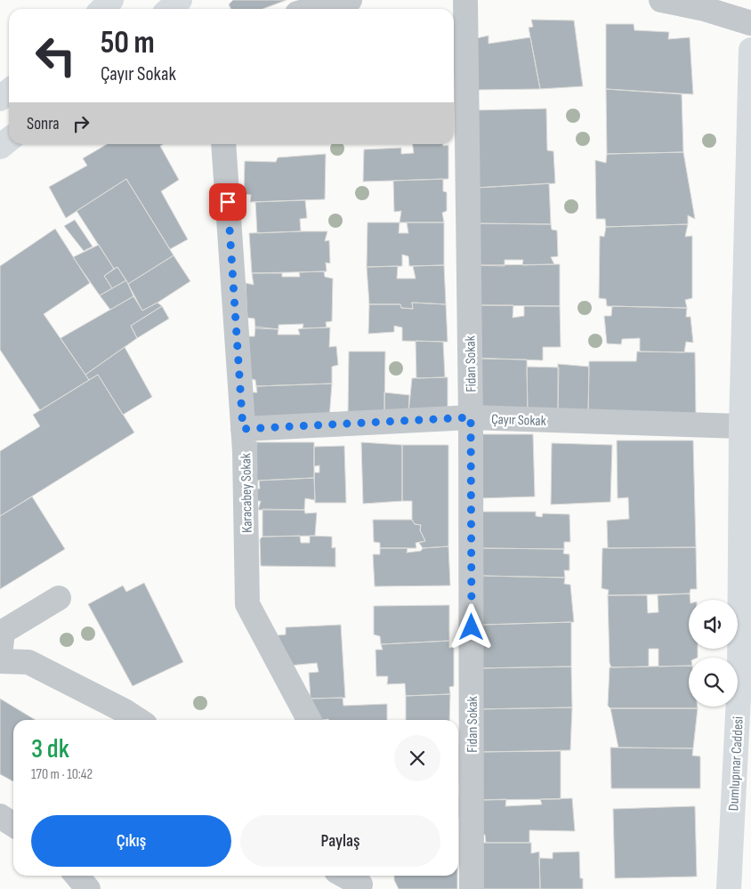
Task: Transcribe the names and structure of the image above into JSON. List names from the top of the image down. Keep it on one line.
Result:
{"streets":{"main road":["Dumlupınar Caddesi"],"street":["Fidan Sokak","Çayır Sokak","Karacabey Sokak"]},"crossings":[["Fidan Sokak","Çayır Sokak"],["Çayır Sokak","Karacabey Sokak"],["Çayır Sokak","Dumlupınar Caddesi"]],"page":{"turn":["50 m","Çayır Sokak"],"then":"Sonra","heading":["3 dk","170 m · 10:42"],"buttons":["Çıkış","Paylaş"]}}
